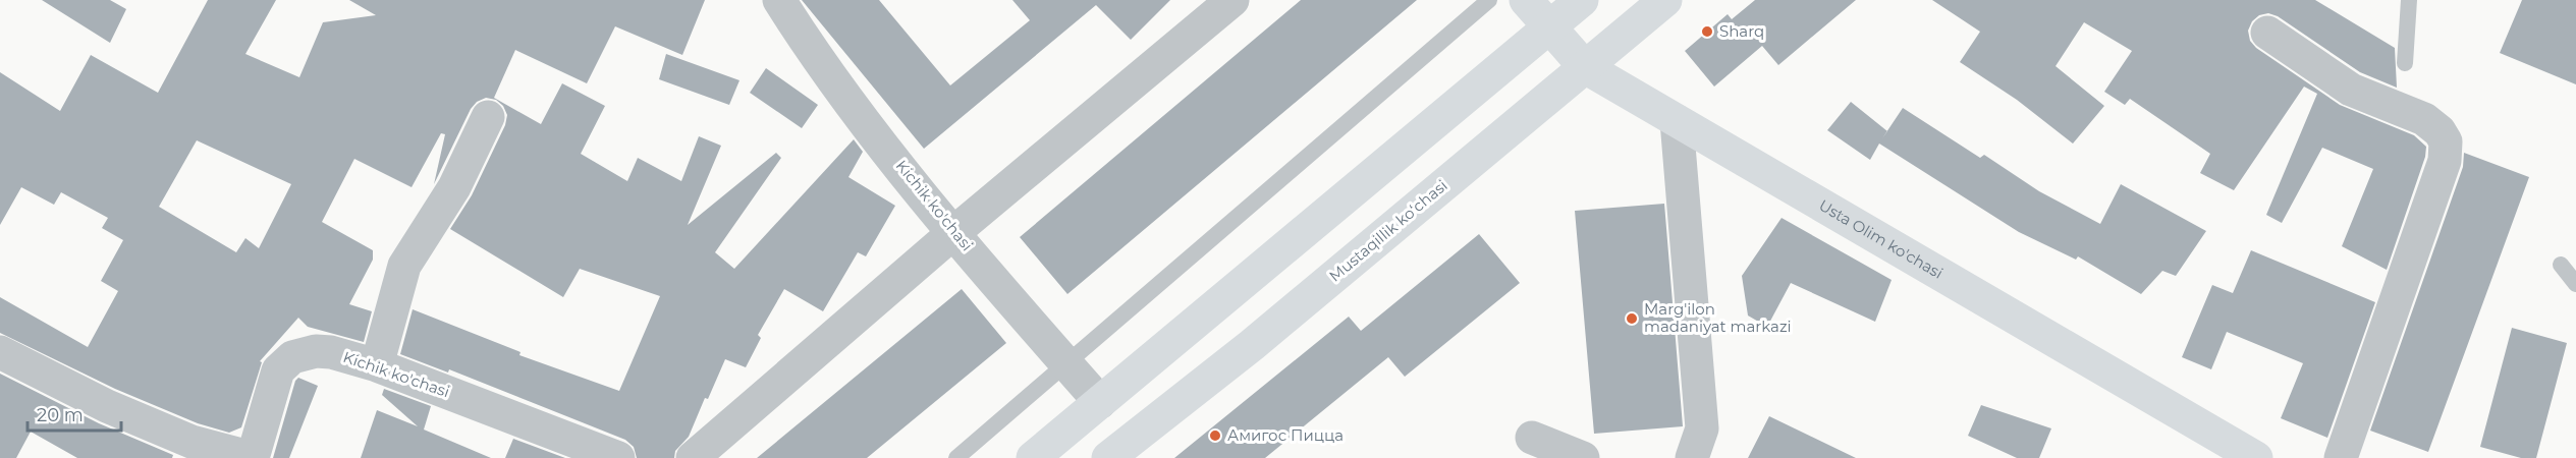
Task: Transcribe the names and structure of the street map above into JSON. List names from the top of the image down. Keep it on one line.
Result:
{"streets":{"main road":["Mustaqillik koʻchasi","Usta Olim ko'chasi"],"street":["Kichik ko'chasi"]},"crossings":[["Mustaqillik koʻchasi","Usta Olim ko'chasi"]],"places":["Sharq","Marg'ilon madaniyat markazi","Амигос Пицца"],"scale_bar":"20 m"}
